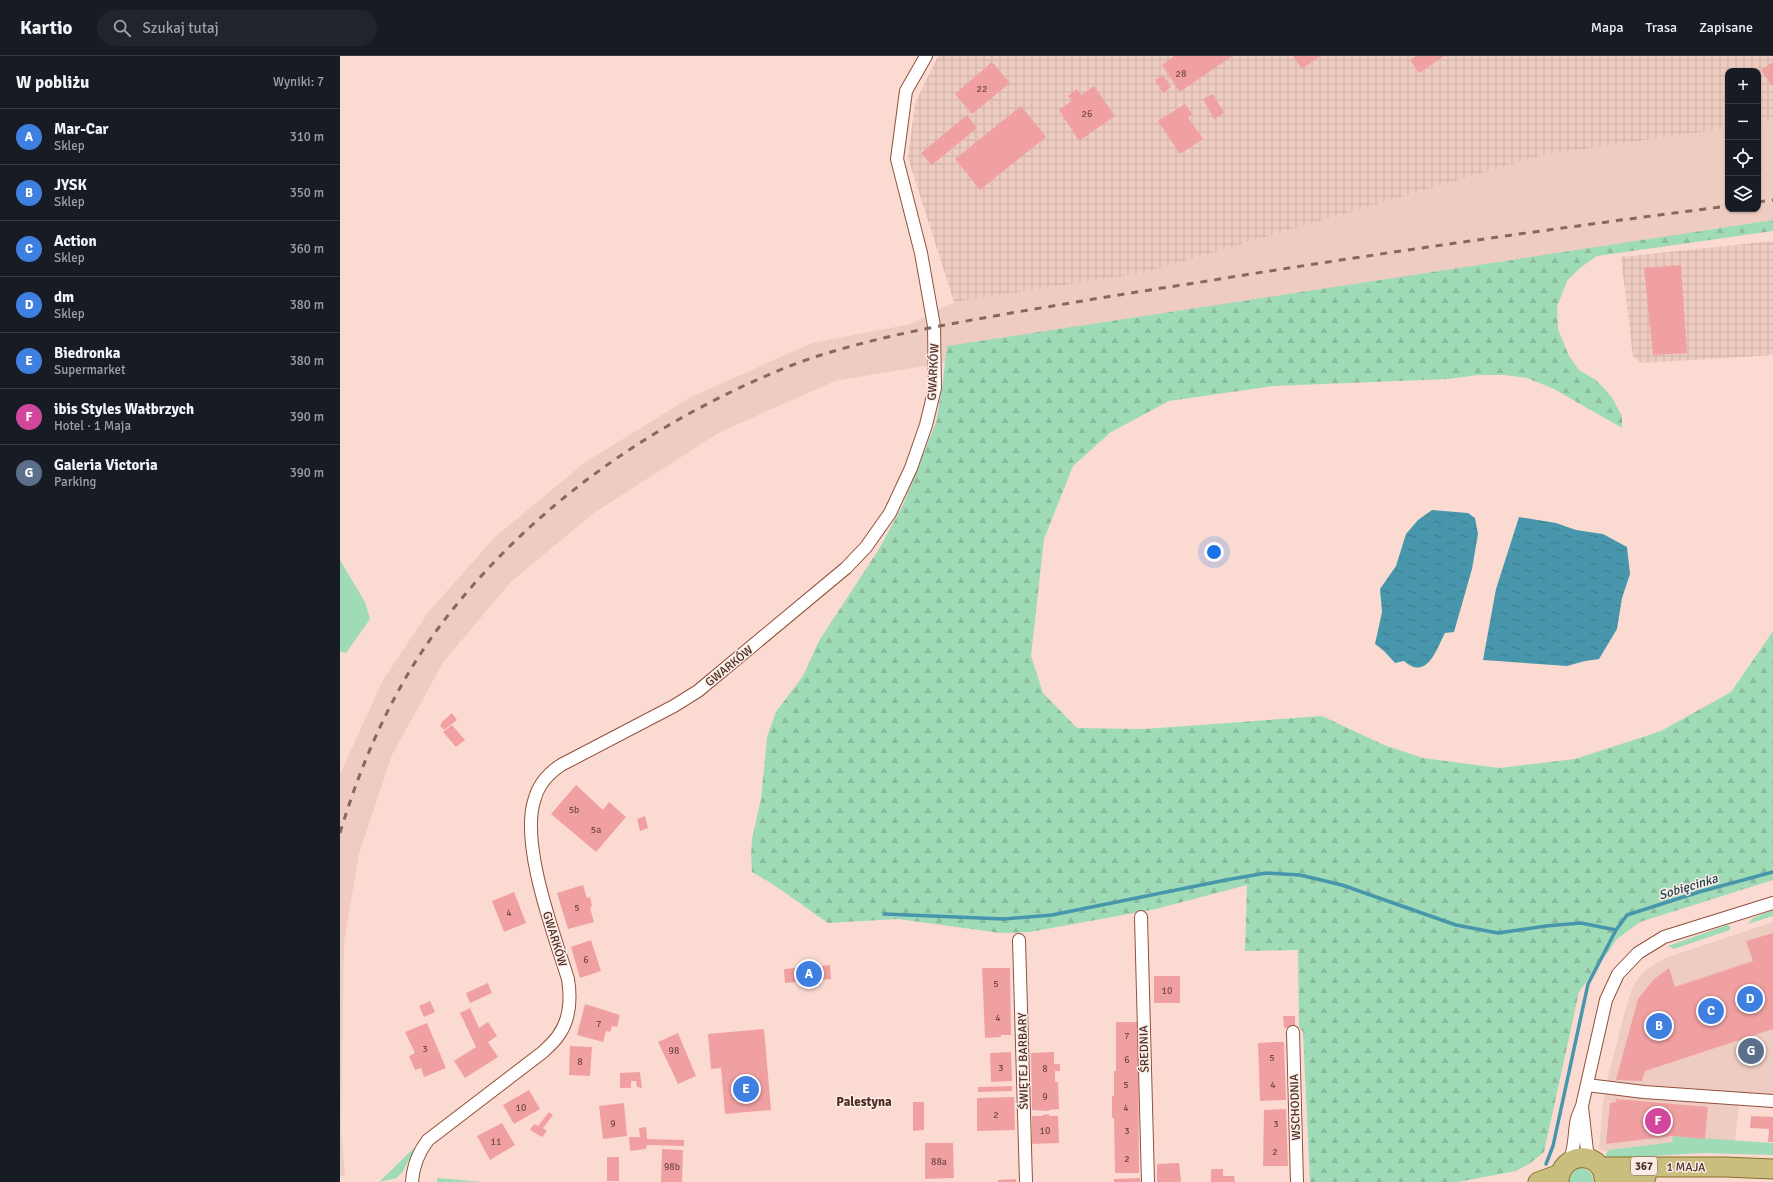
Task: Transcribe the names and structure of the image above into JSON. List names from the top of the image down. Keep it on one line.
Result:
{"streets":{"main road":["367","1 MAJA"],"street":["GWARKÓW","ŚREDNIA","ŚWIĘTEJ BARBARY","WSCHODNIA"]},"crossings":[["367","1 MAJA"]],"districts":["Palestyna"],"water":["Sobięcinka"],"house_numbers":["28","22","26","5b","5a","5","4","6","5","10","4","7","7","3","98","5","6","8","3","8","5","4","9","10","4","2","9","3","10","3","11","2","2","88a","98b"],"page":{"header":"Kartio","search":"Szukaj tutaj","nav":["Mapa","Trasa","Zapisane"],"heading":["W pobliżu","Wyniki: 7"],"map_buttons":["+","−"],"list":[{"mark":"A","name":"Mar-Car","note":"Sklep","value":"310 m"},{"mark":"B","name":"JYSK","note":"Sklep","value":"350 m"},{"mark":"C","name":"Action","note":"Sklep","value":"360 m"},{"mark":"D","name":"dm","note":"Sklep","value":"380 m"},{"mark":"E","name":"Biedronka","note":"Supermarket","value":"380 m"},{"mark":"F","name":"ibis Styles Wałbrzych","note":"Hotel · 1 Maja","value":"390 m"},{"mark":"G","name":"Galeria Victoria","note":"Parking","value":"390 m"}],"pins":["A","D","C","B","G","E","F"]}}
